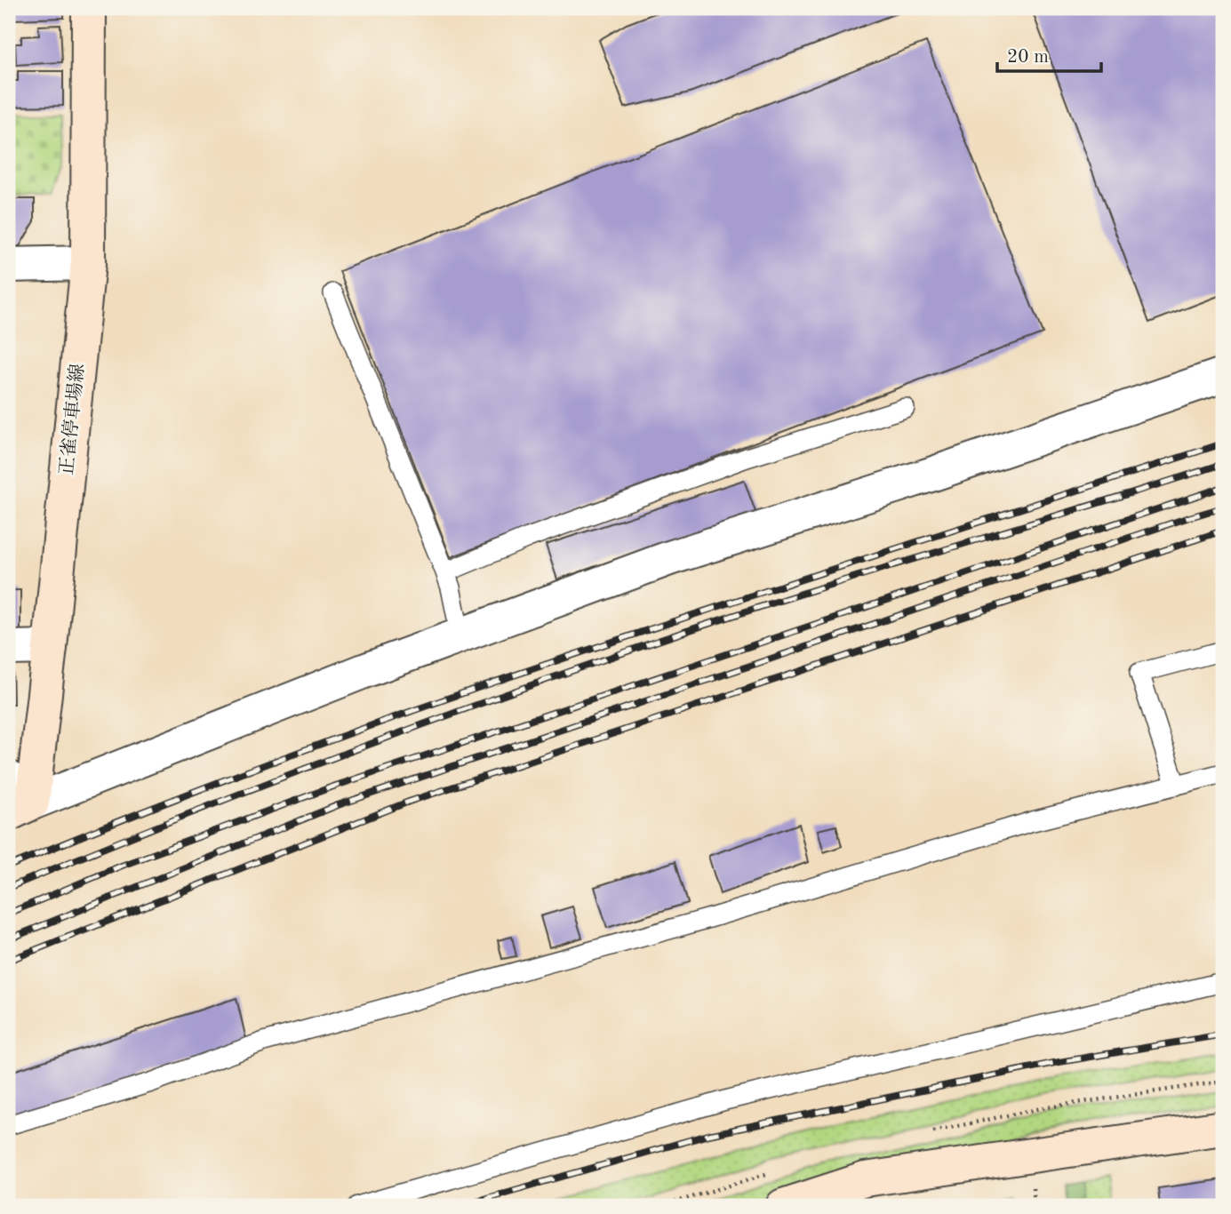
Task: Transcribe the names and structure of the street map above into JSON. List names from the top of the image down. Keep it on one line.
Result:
{"streets":{"main road":["正雀停車場線"]},"scale_bar":"20 m"}
